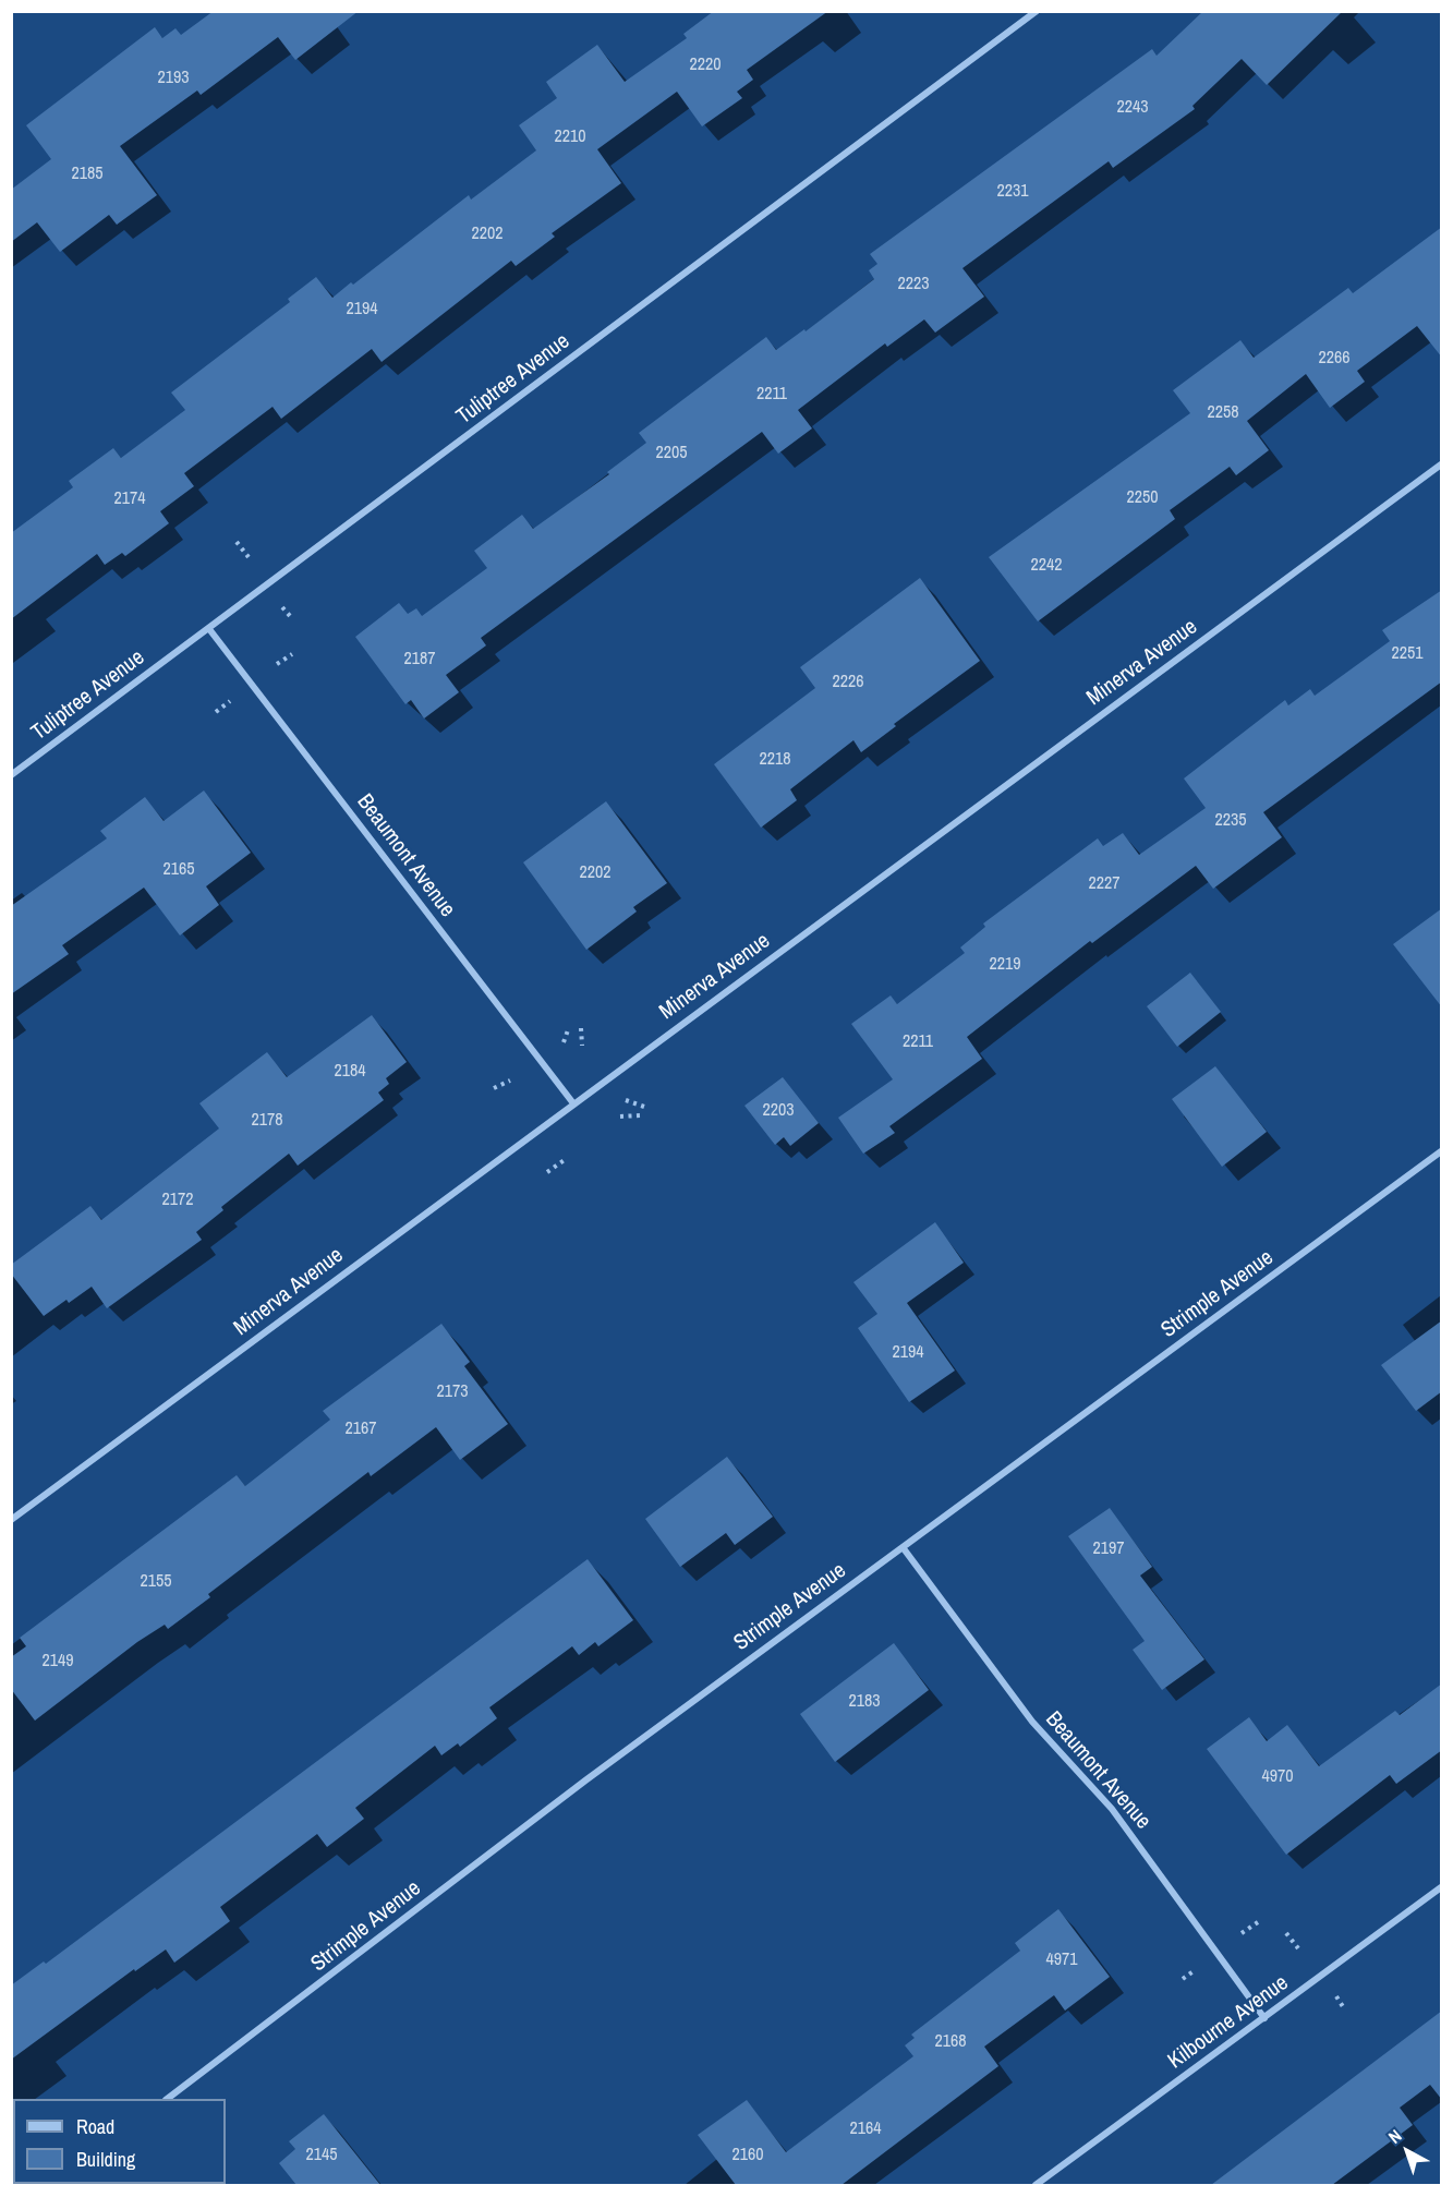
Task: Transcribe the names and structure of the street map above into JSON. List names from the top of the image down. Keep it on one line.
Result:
{"streets":{"street":["Tuliptree Avenue","Minerva Avenue","Beaumont Avenue","Strimple Avenue","Kilbourne Avenue"]},"crossings":[["Tuliptree Avenue","Beaumont Avenue"],["Minerva Avenue","Beaumont Avenue"],["Beaumont Avenue","Strimple Avenue"],["Beaumont Avenue","Kilbourne Avenue"]],"house_numbers":["2220","2193","2243","2210","2185","2231","2202","2223","2194","2266","2211","2258","2205","2250","2174","2242","2251","2187","2226","2218","2235","2165","2202","2227","2219","2211","2184","2203","2178","2172","2194","2173","2167","2197","2155","2149","2183","4970","4971","2168","2164","2145","2160"],"legend":["Road","Building"],"north":"top left"}
